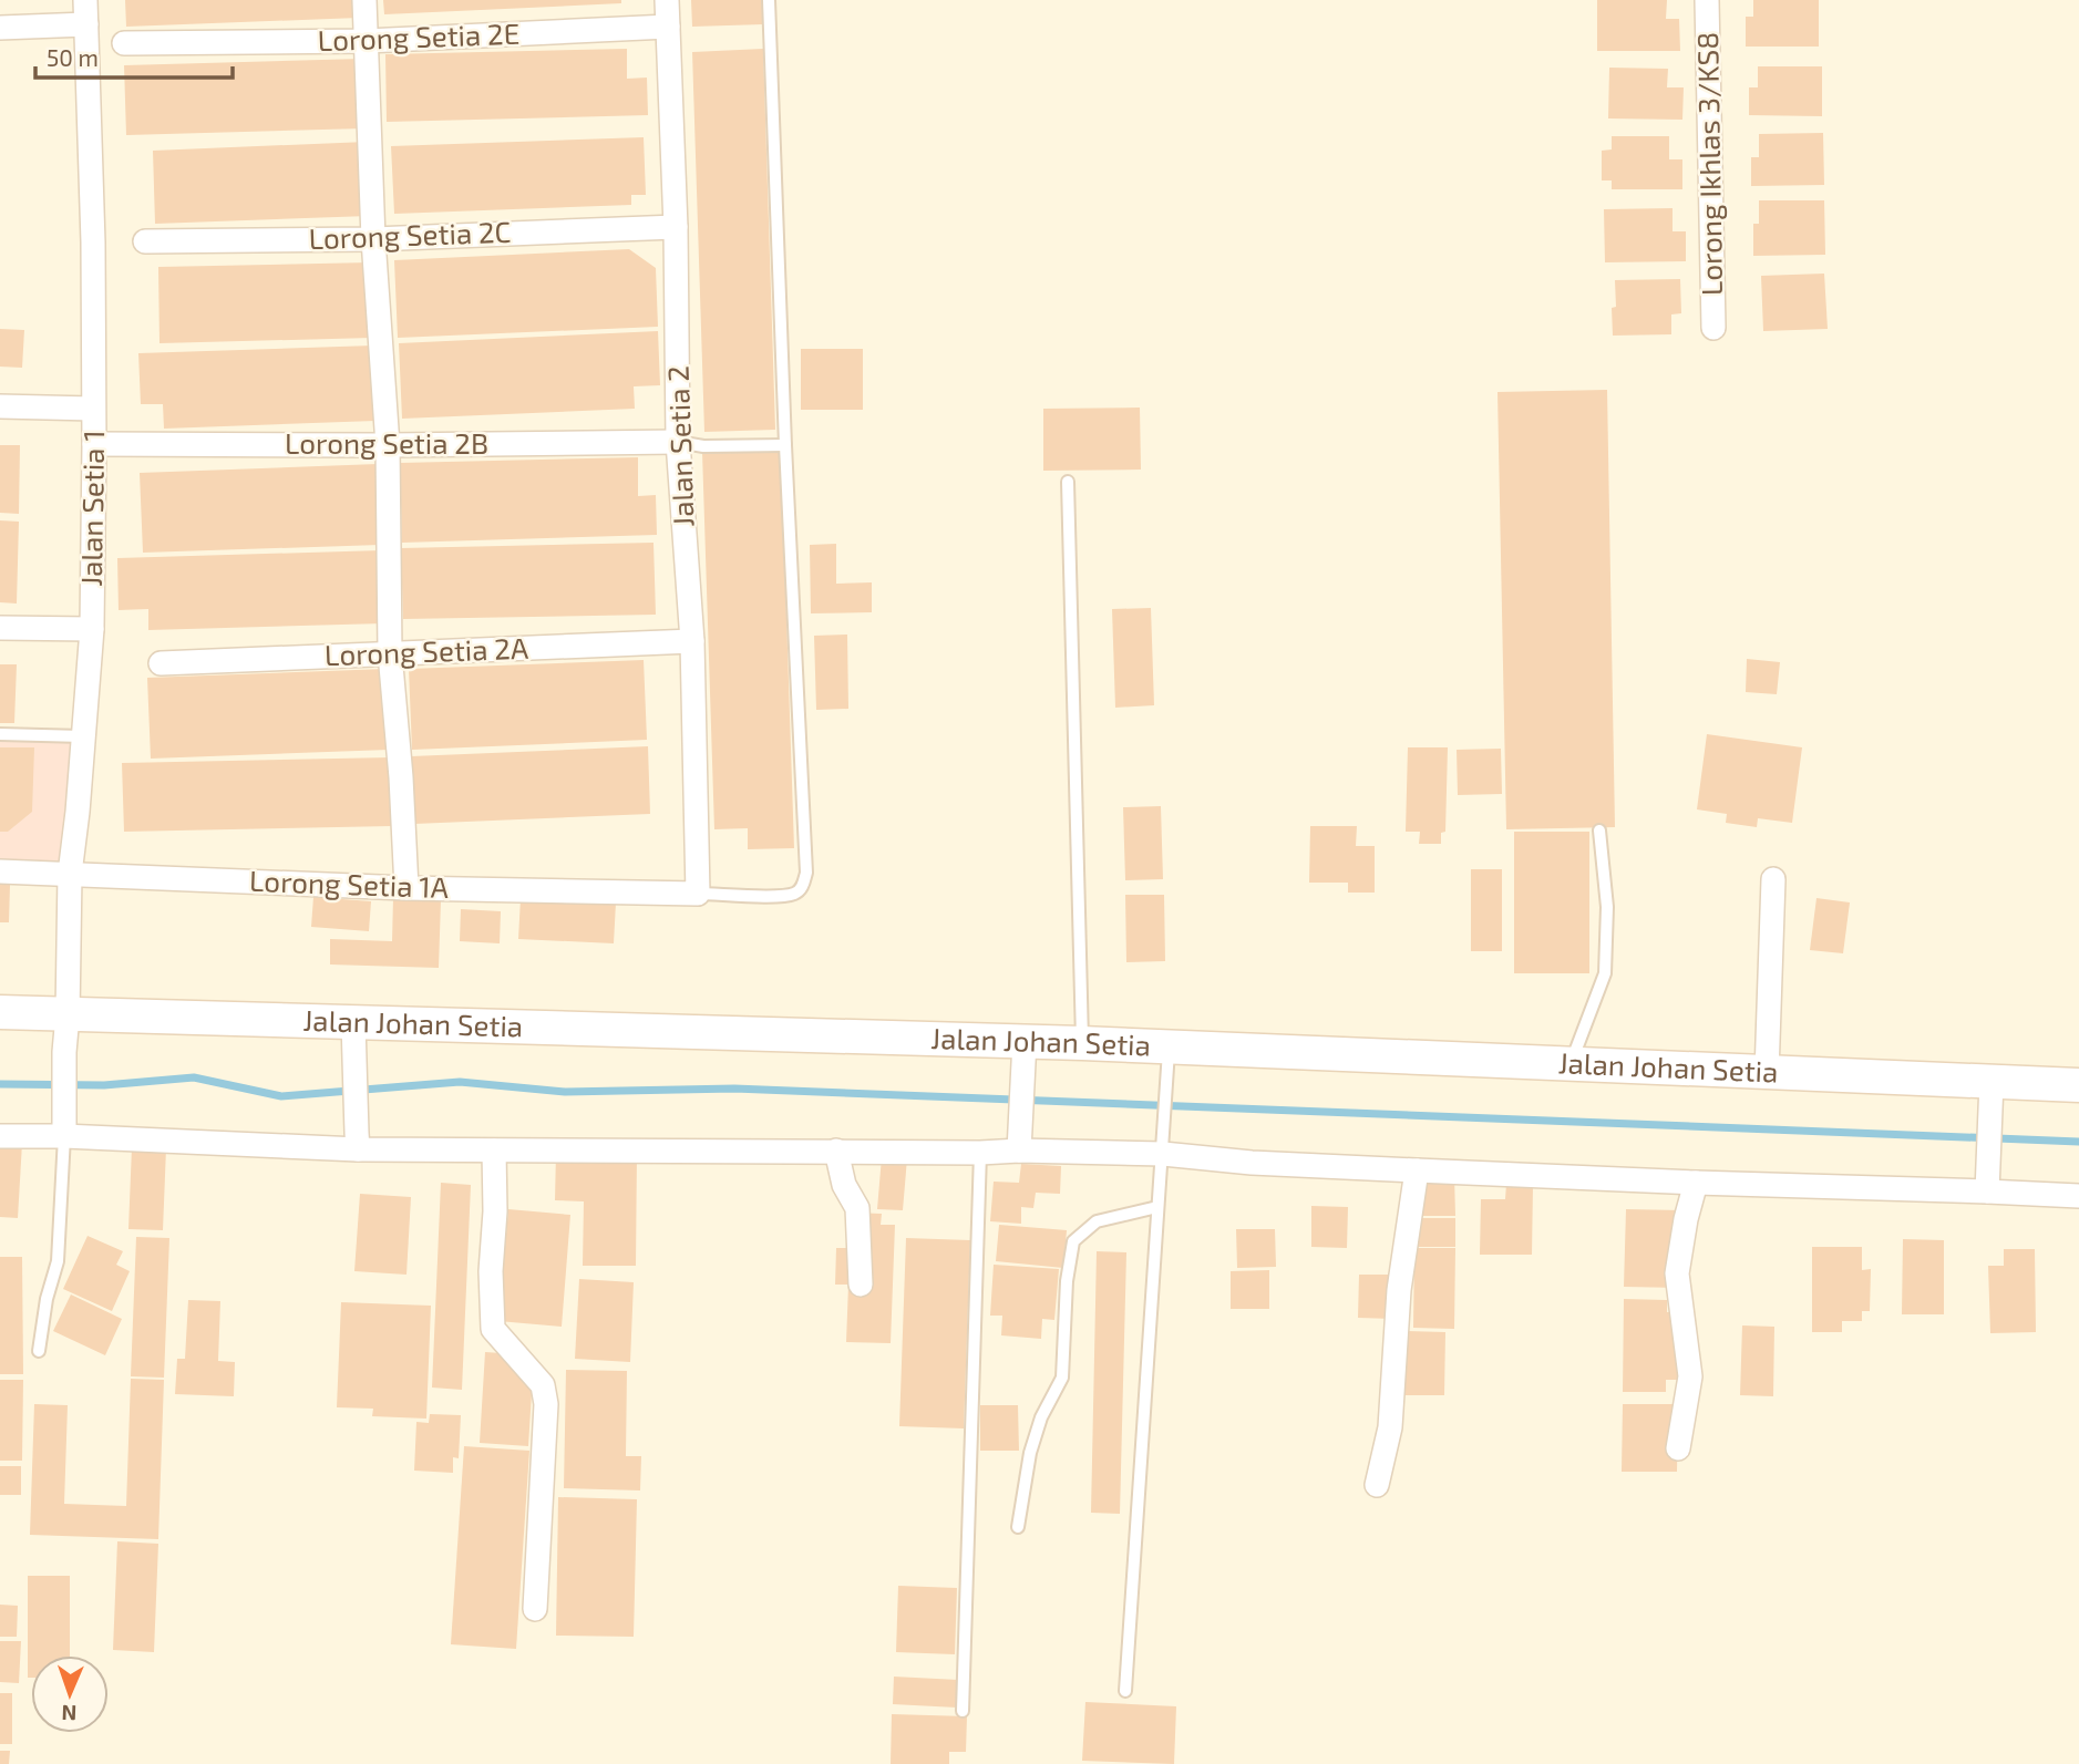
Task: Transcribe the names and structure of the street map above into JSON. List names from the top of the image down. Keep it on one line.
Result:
{"streets":{"main road":["Jalan Johan Setia"],"street":["Lorong Setia 2E","Lorong Ikhlas 3/KS8","Lorong Setia 2C","Lorong Setia 2B","Jalan Setia 2","Jalan Setia 1","Lorong Setia 2A","Lorong Setia 1A"]},"crossings":[["Lorong Setia 2E","Jalan Setia 2"],["Lorong Setia 2C","Jalan Setia 2"],["Lorong Setia 2B","Jalan Setia 2"],["Lorong Setia 2B","Jalan Setia 1"],["Jalan Setia 2","Lorong Setia 2A"],["Jalan Setia 2","Lorong Setia 1A"],["Jalan Setia 1","Lorong Setia 1A"],["Jalan Setia 1","Jalan Johan Setia"]],"scale_bar":"50 m","north":"bottom"}
